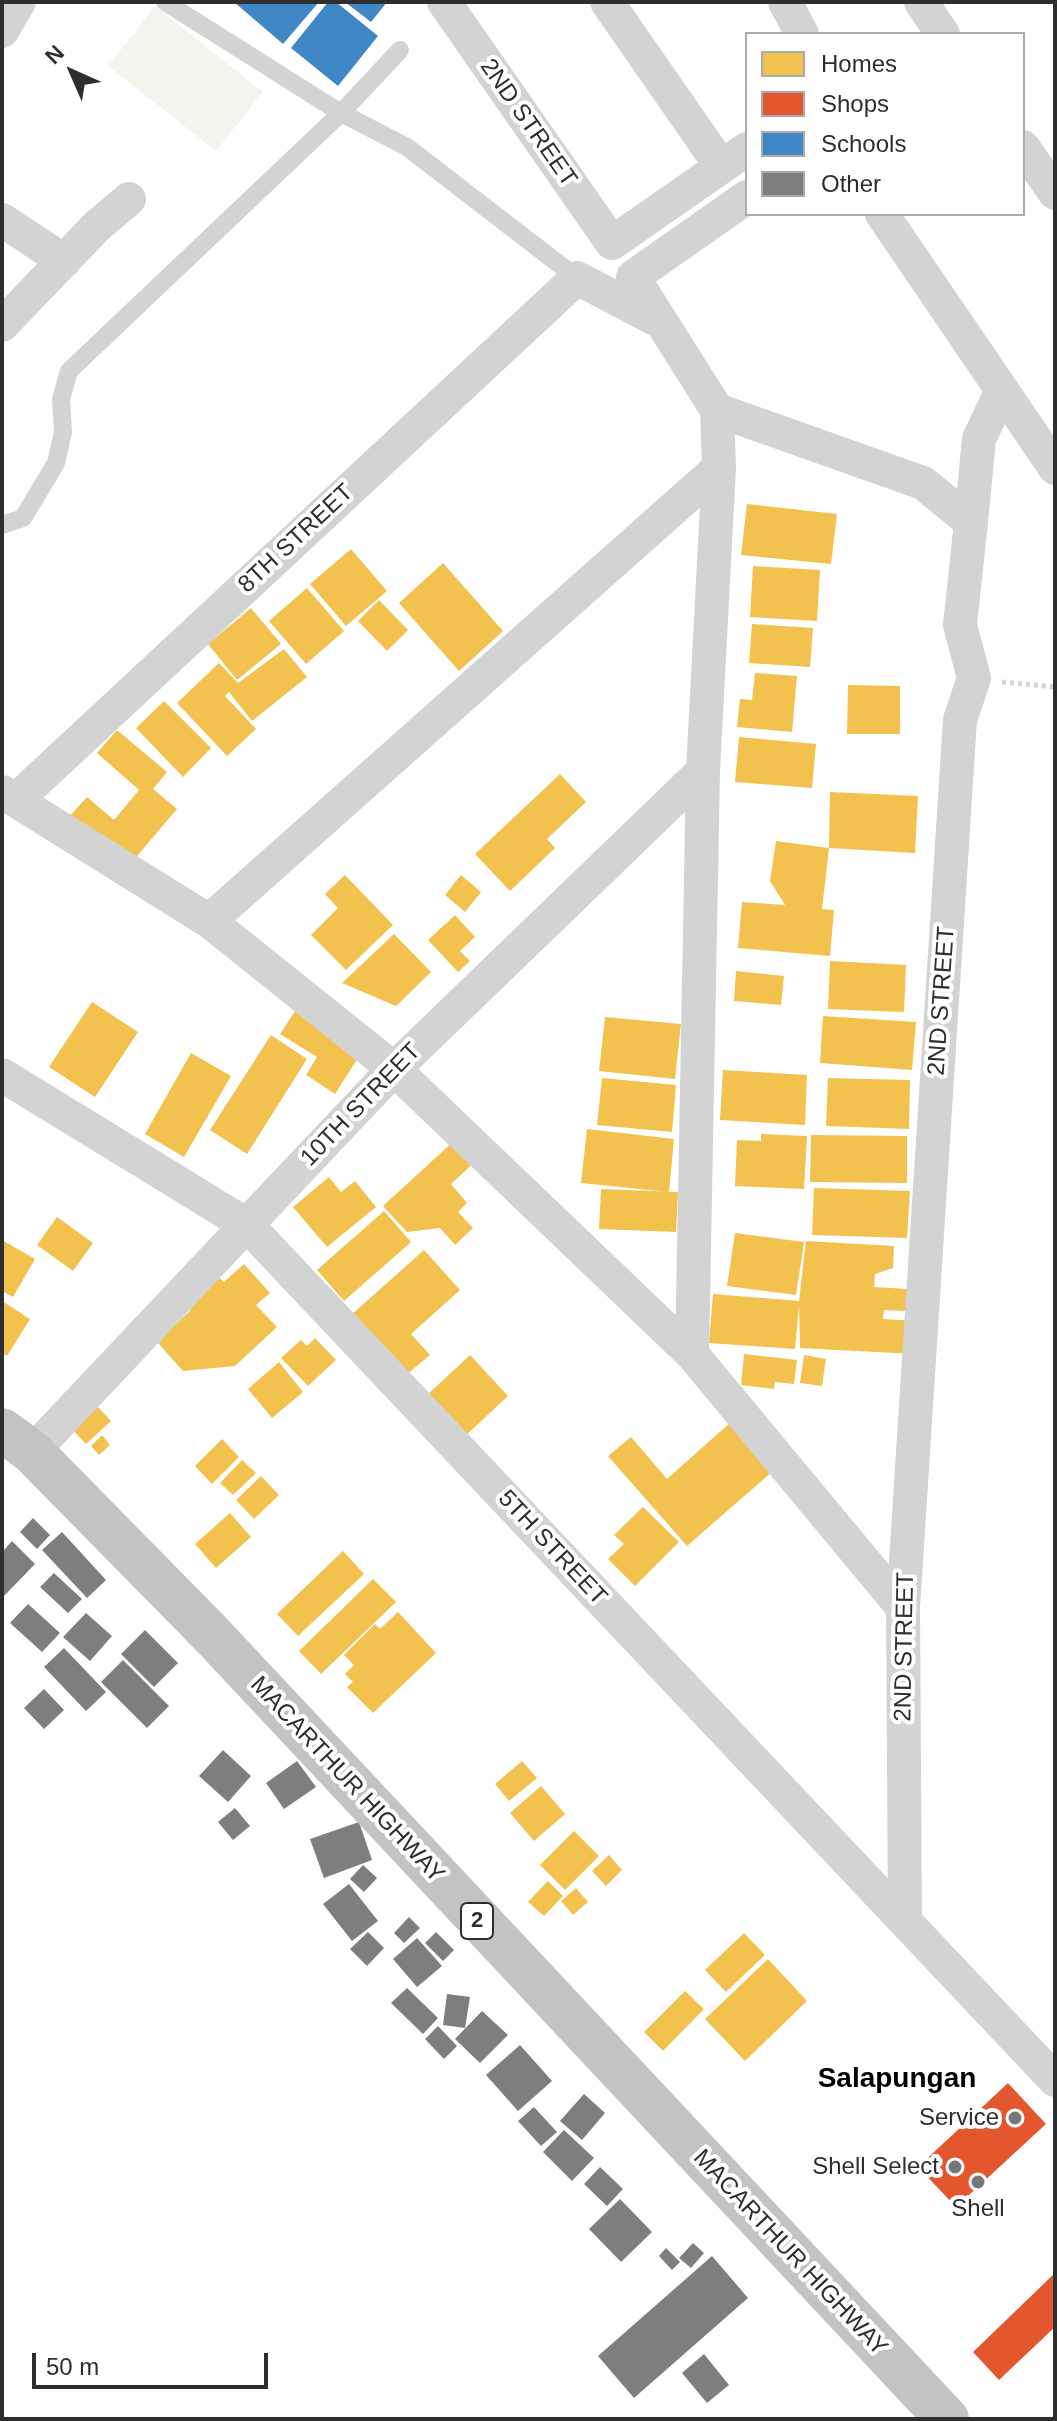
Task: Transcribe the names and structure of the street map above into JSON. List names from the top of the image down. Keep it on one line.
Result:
{"streets":{"highway":["MACARTHUR HIGHWAY","2"],"street":["2ND STREET","8TH STREET","10TH STREET","5TH STREET"]},"crossings":[["2ND STREET","5TH STREET"],["10TH STREET","5TH STREET"],["10TH STREET","MACARTHUR HIGHWAY"]],"districts":["Salapungan"],"places":["Service","Shell Select","Shell"],"legend":["Homes","Shops","Schools","Other"],"scale_bar":"50 m","north":"top left"}
